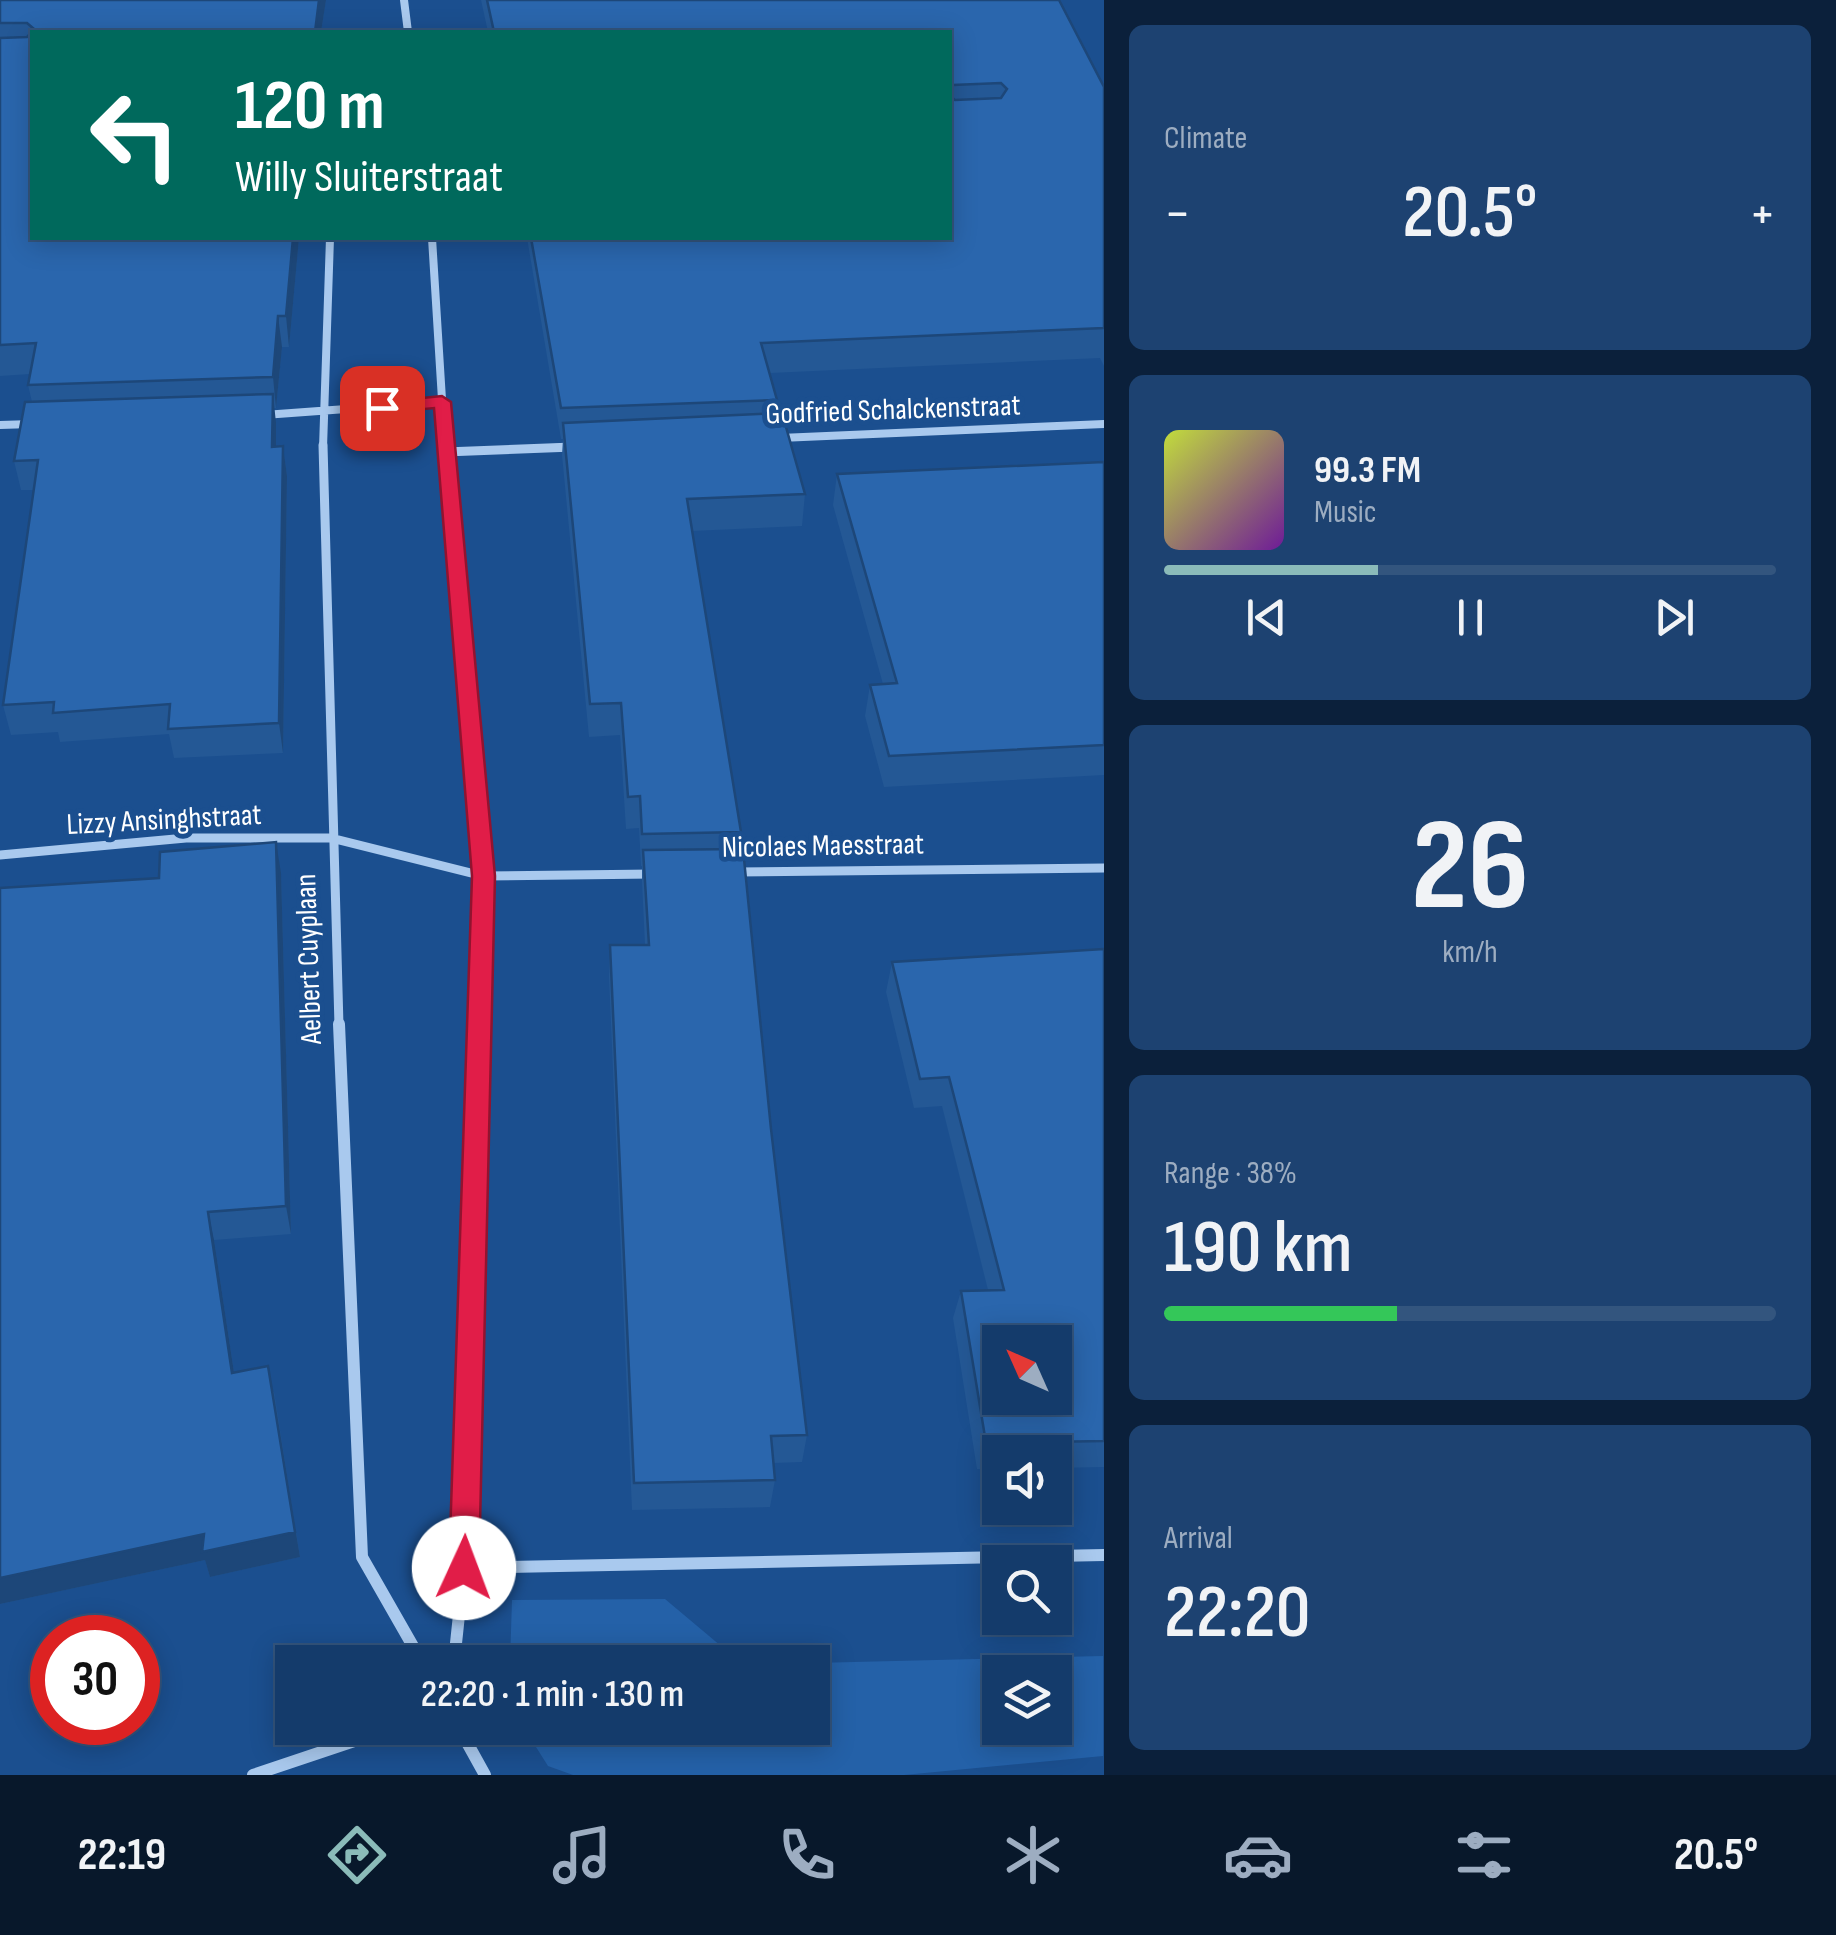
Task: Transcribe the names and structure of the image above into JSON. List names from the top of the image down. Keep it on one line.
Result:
{"streets":{"street":["Godfried Schalckenstraat","Lizzy Ansinghstraat","Nicolaes Maesstraat","Aelbert Cuyplaan"]},"crossings":[["Lizzy Ansinghstraat","Aelbert Cuyplaan"]],"north":"top left","page":{"tile":["Climate",["26","km/h"],["Range · 38%","190 km"],["Arrival","22:20"]],"turn":["120 m","Willy Sluiterstraat"],"heat":["−","20.5°","+"],"song":["99.3 FM","Music"],"limit":"30","trip":"22:20 · 1 min · 130 m","tabs":["22:19","20.5°"]}}
